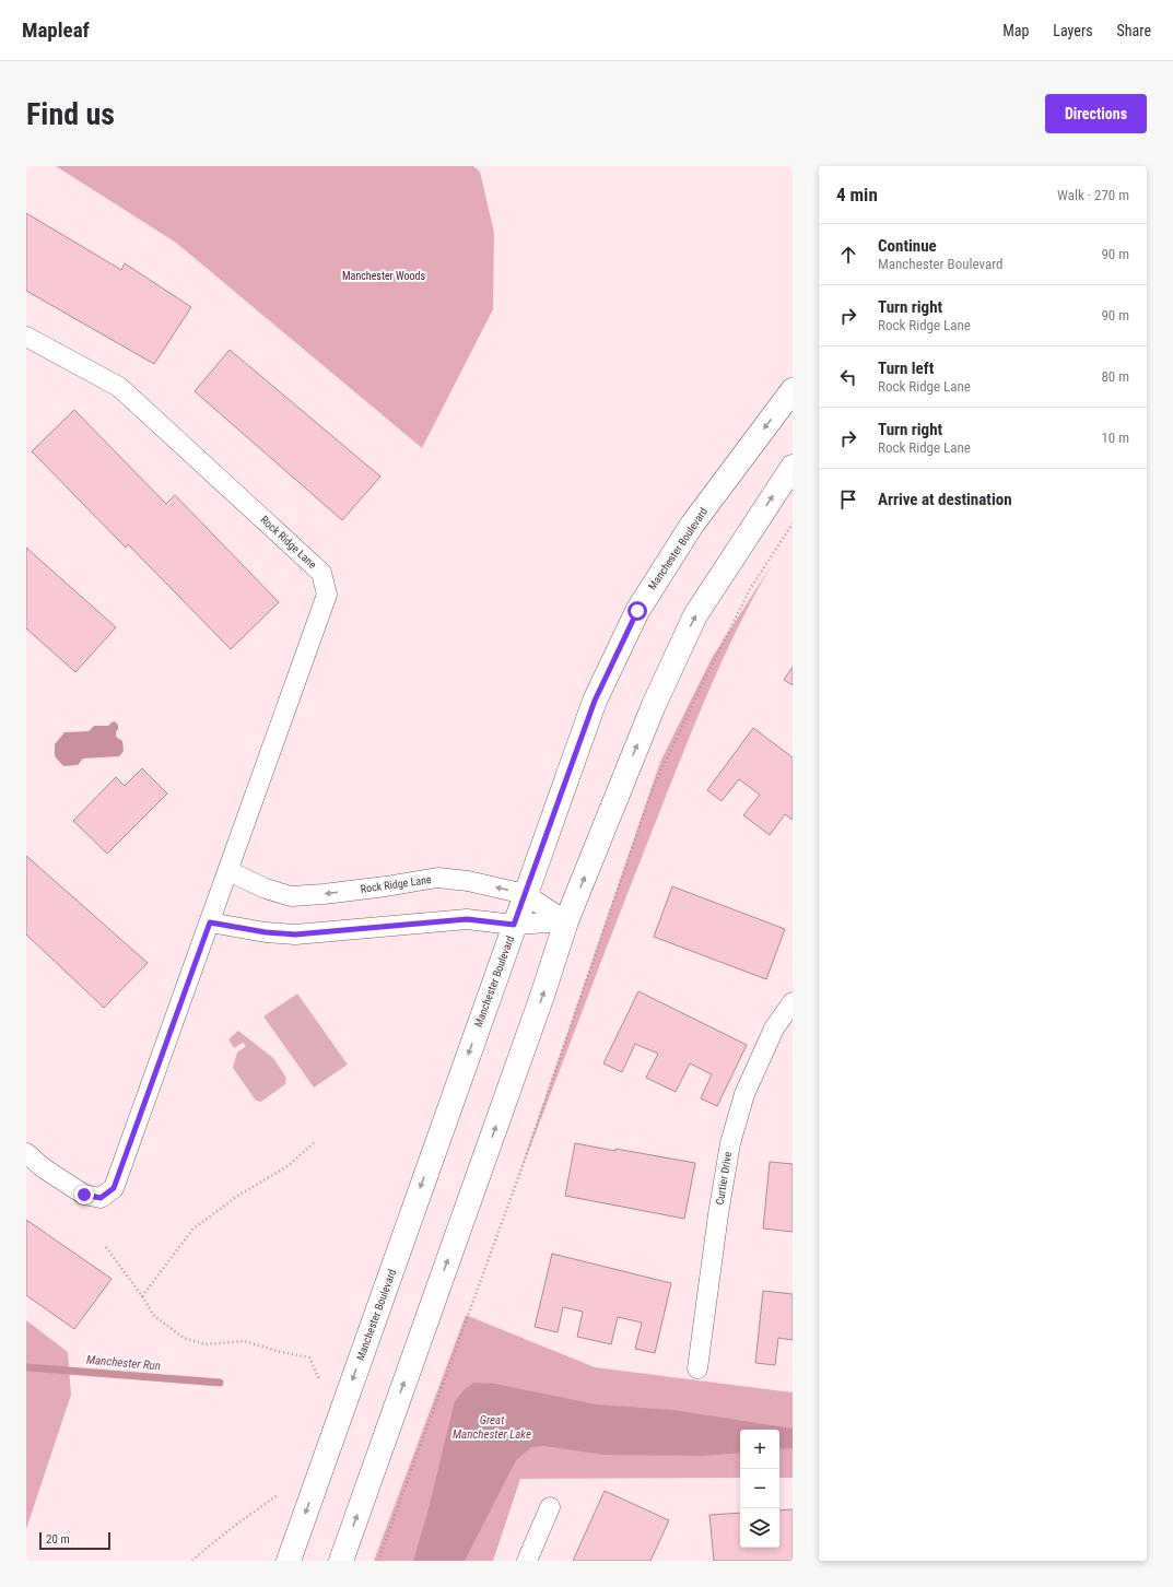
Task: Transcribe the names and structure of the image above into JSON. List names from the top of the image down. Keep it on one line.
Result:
{"streets":{"main road":["Manchester Boulevard"],"street":["Rock Ridge Lane","Curtier Drive"]},"crossings":[["Rock Ridge Lane","Manchester Boulevard"]],"water":["Manchester Run","Great Manchester Lake"],"parks":["Manchester Woods"],"scale_bar":"20 m","page":{"header":"Mapleaf","nav":["Map","Layers","Share"],"buttons":"Directions","title":"Find us","heading":["4 min","Walk · 270 m"],"list":[["Continue","Manchester Boulevard","90 m"],["Turn right","Rock Ridge Lane","90 m"],["Turn left","Rock Ridge Lane","80 m"],["Turn right","Rock Ridge Lane","10 m"],"Arrive at destination"],"map_buttons":["+","−"],"scale":"20 m"}}
